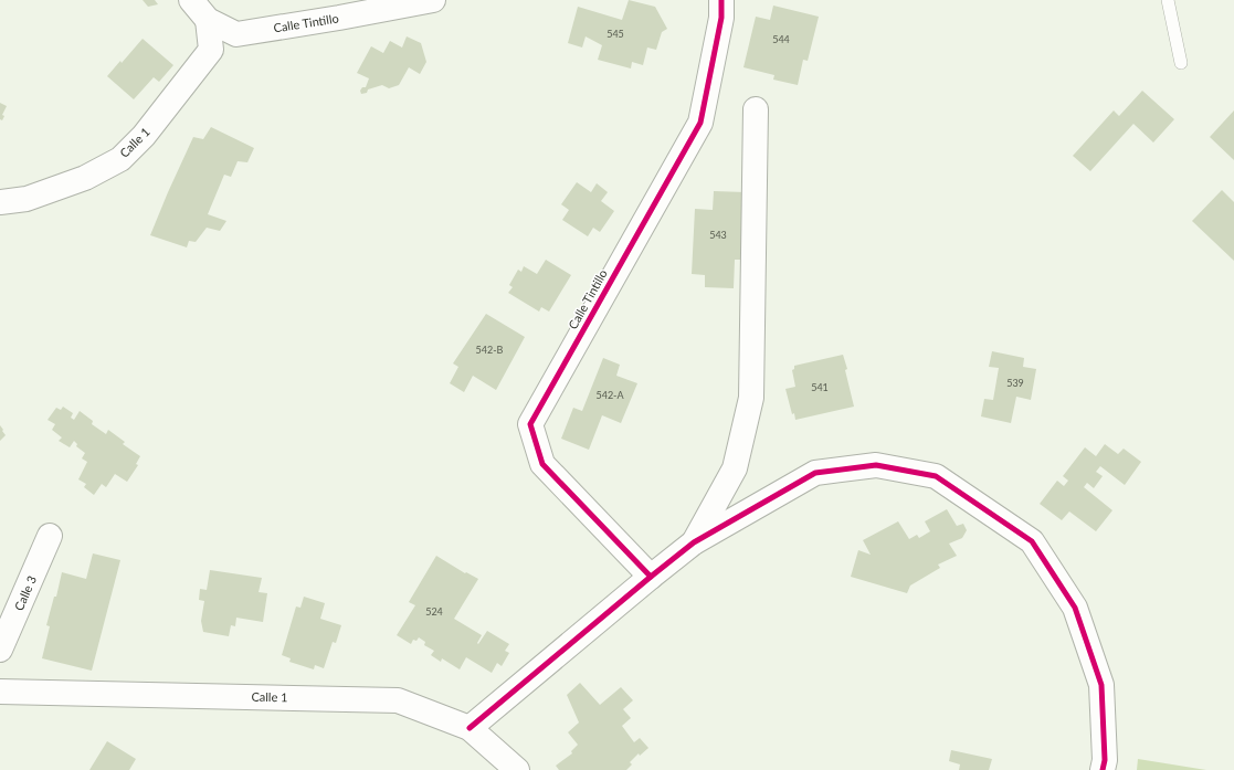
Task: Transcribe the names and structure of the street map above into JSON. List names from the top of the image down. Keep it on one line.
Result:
{"streets":{"street":["Calle Tintillo","Calle 1","Calle 3"]},"crossings":[["Calle Tintillo","Calle 1"]],"house_numbers":["545","544","543","542-B","539","541","542-A","524"]}
